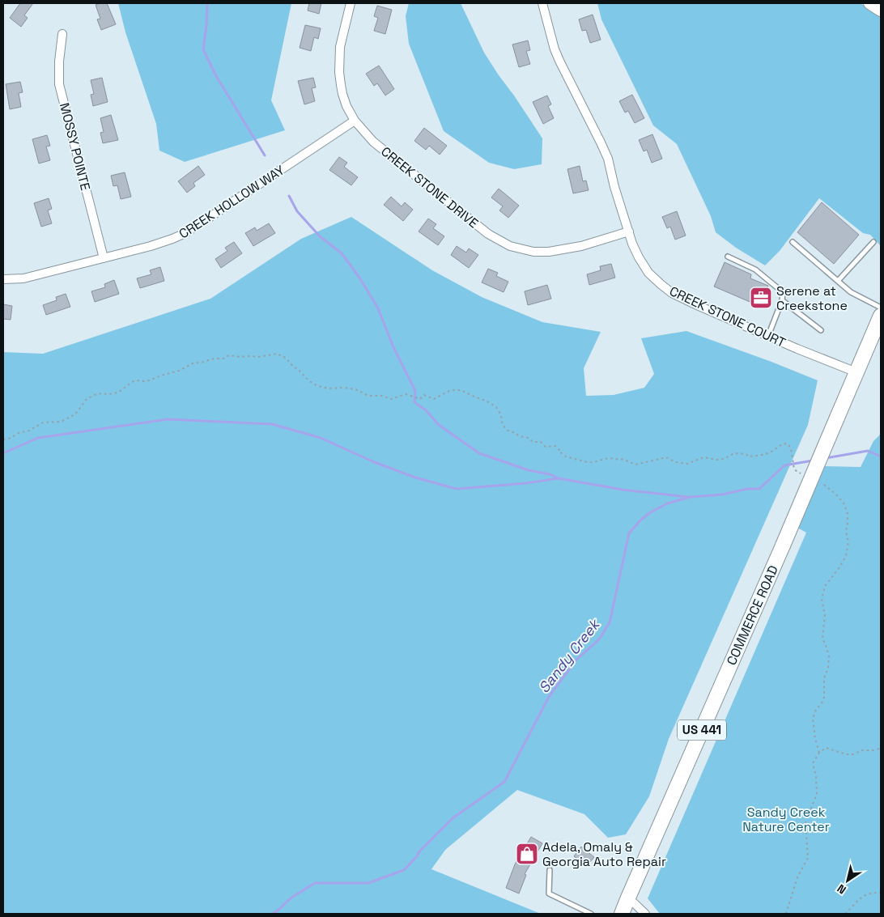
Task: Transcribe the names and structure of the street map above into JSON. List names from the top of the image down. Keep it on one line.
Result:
{"streets":{"highway":["COMMERCE ROAD","US 441"],"street":["MOSSY POINTE","CREEK STONE DRIVE","CREEK HOLLOW WAY","CREEK STONE COURT"]},"crossings":[["MOSSY POINTE","CREEK HOLLOW WAY"],["CREEK STONE DRIVE","CREEK HOLLOW WAY"],["CREEK STONE DRIVE","CREEK STONE COURT"],["CREEK STONE COURT","COMMERCE ROAD"]],"water":["Sandy Creek"],"parks":["Sandy Creek Nature Center"],"places":{"office":["Serene at Creekstone"],"shop":["Adela, Omaly & Georgia Auto Repair"]},"north":"bottom left"}
